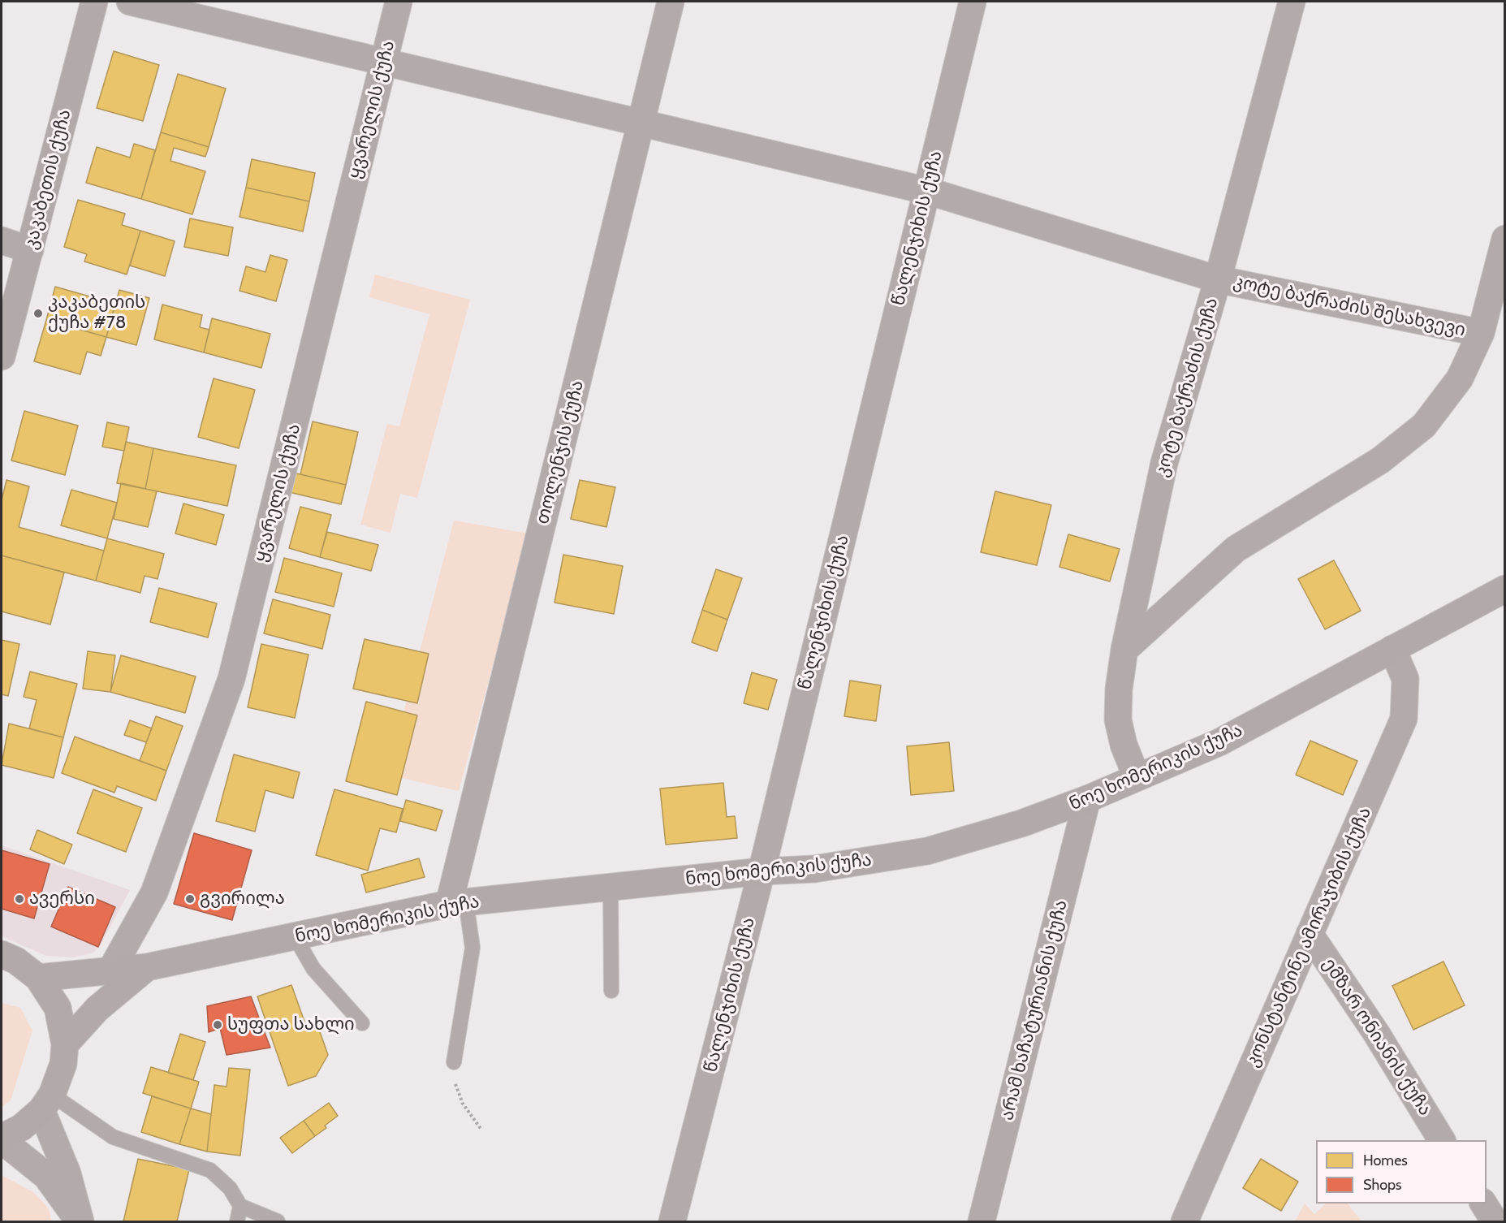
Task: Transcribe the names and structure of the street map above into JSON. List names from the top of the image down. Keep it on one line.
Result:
{"streets":{"street":["ყვარელის ქუჩა","კაკაბეთის ქუჩა","წალენჯიხის ქუჩა","კოტე ბაქრაძის შესახვევი","კოტე ბაქრაძის ქუჩა","თოლენჯის ქუჩა","ნოე ხომერიკის ქუჩა","კონსტანტინე ამირაჯიბის ქუჩა","არამ ხაჩატურიანის ქუჩა","ემზარ ონიანის ქუჩა"]},"crossings":[["ყვარელის ქუჩა","კოტე ბაქრაძის შესახვევი"],["ყვარელის ქუჩა","ნოე ხომერიკის ქუჩა"],["წალენჯიხის ქუჩა","კოტე ბაქრაძის შესახვევი"],["წალენჯიხის ქუჩა","ნოე ხომერიკის ქუჩა"],["კოტე ბაქრაძის შესახვევი","კოტე ბაქრაძის ქუჩა"],["კოტე ბაქრაძის შესახვევი","თოლენჯის ქუჩა"],["კოტე ბაქრაძის ქუჩა","ნოე ხომერიკის ქუჩა"],["თოლენჯის ქუჩა","ნოე ხომერიკის ქუჩა"],["ნოე ხომერიკის ქუჩა","კონსტანტინე ამირაჯიბის ქუჩა"],["ნოე ხომერიკის ქუჩა","არამ ხაჩატურიანის ქუჩა"],["კონსტანტინე ამირაჯიბის ქუჩა","ემზარ ონიანის ქუჩა"]],"places":["კაკაბეთის ქუჩა #78","ავერსი","გვირილა","სუფთა სახლი"],"legend":["Homes","Shops"]}
